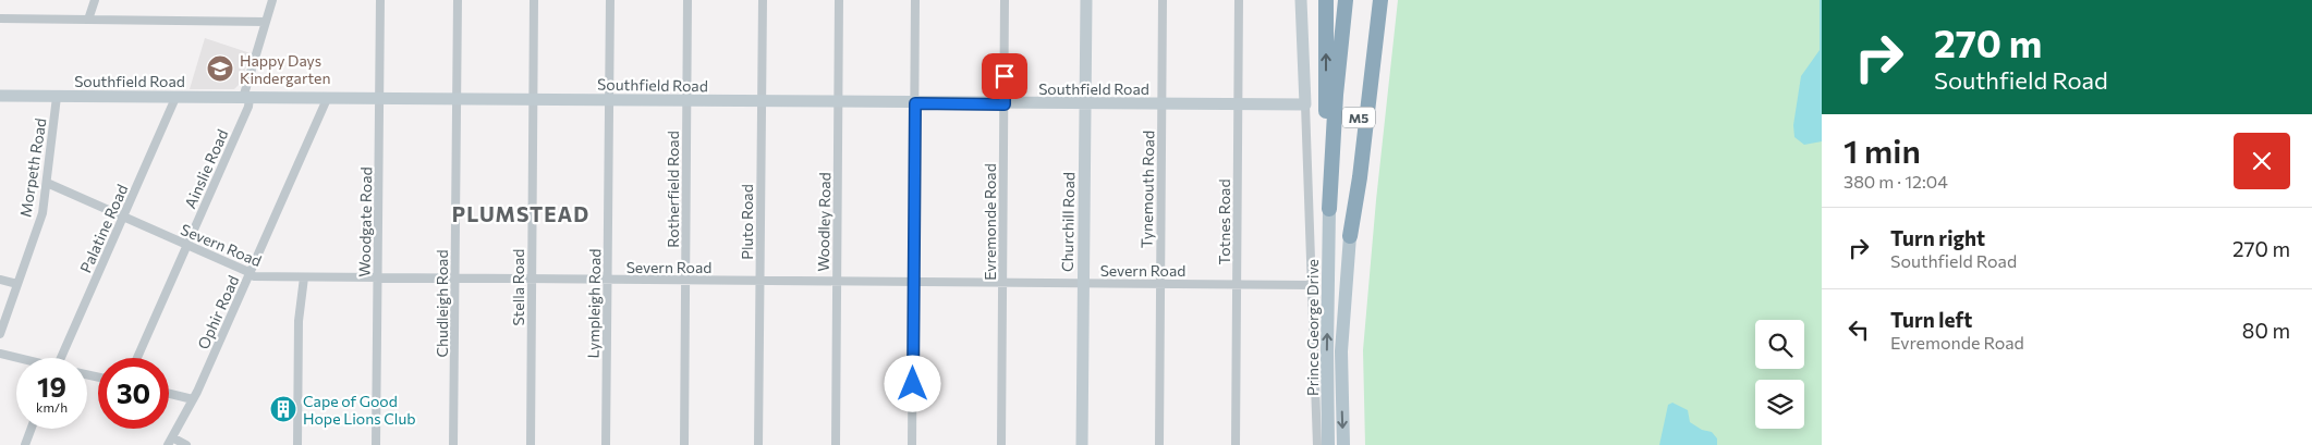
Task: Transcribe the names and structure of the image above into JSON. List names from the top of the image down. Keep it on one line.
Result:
{"streets":{"highway":["M5"],"main road":["Prince George Drive"],"street":["Southfield Road","Morpeth Road","Ainslie Road","Rotherfield Road","Tynemouth Road","Woodgate Road","Pluto Road","Woodley Road","Evremonde Road","Churchill Road","Totnes Road","Palatine Road","Severn Road","Stella Road","Chudleigh Road","Lympleigh Road","Ophir Road"]},"crossings":[["Southfield Road","Morpeth Road"],["Southfield Road","Ainslie Road"],["Southfield Road","Rotherfield Road"],["Southfield Road","Tynemouth Road"],["Southfield Road","Woodgate Road"],["Southfield Road","Pluto Road"],["Southfield Road","Woodley Road"],["Southfield Road","Evremonde Road"],["Southfield Road","Churchill Road"],["Southfield Road","Totnes Road"],["Southfield Road","Palatine Road"],["Southfield Road","Stella Road"],["Southfield Road","Chudleigh Road"],["Southfield Road","Lympleigh Road"],["Southfield Road","Ophir Road"],["M5","Prince George Drive"],["Morpeth Road","Severn Road"],["Ainslie Road","Severn Road"],["Rotherfield Road","Severn Road"],["Tynemouth Road","Severn Road"],["Woodgate Road","Severn Road"],["Pluto Road","Severn Road"],["Woodley Road","Severn Road"],["Evremonde Road","Severn Road"],["Churchill Road","Severn Road"],["Totnes Road","Severn Road"],["Palatine Road","Severn Road"],["Severn Road","Stella Road"],["Severn Road","Chudleigh Road"],["Severn Road","Lympleigh Road"],["Severn Road","Ophir Road"]],"districts":["PLUMSTEAD"],"places":{"school or university":["Happy Days Kindergarten"],"building":["Cape of Good Hope Lions Club"]},"page":{"turn":["270 m","Southfield Road"],"heading":["1 min","380 m · 12:04"],"list":[{"name":"Turn right","note":"Southfield Road","value":"270 m"},{"name":"Turn left","note":"Evremonde Road","value":"80 m"}],"speed":"19 km/h","limit":"30"}}
